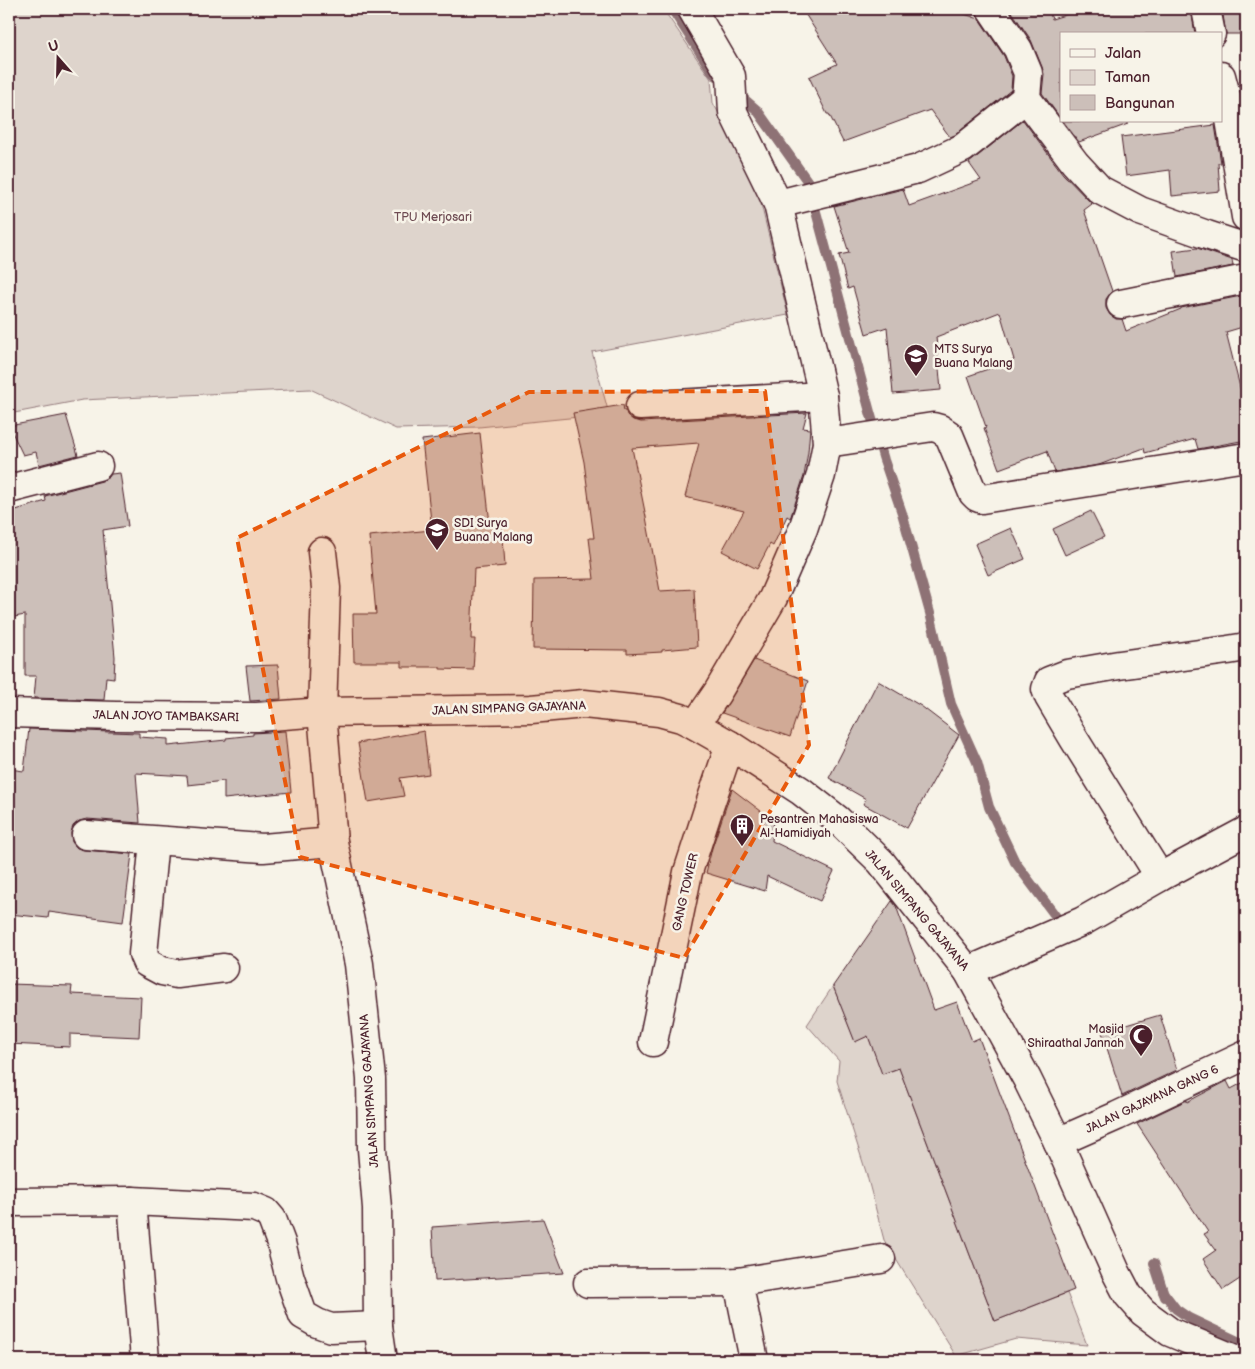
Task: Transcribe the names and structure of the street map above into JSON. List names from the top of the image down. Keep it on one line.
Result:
{"streets":{"street":["JALAN SIMPANG GAJAYANA","JALAN JOYO TAMBAKSARI","GANG TOWER","JALAN GAJAYANA GANG 6"]},"crossings":[["JALAN SIMPANG GAJAYANA","JALAN JOYO TAMBAKSARI"],["JALAN SIMPANG GAJAYANA","GANG TOWER"],["JALAN SIMPANG GAJAYANA","JALAN GAJAYANA GANG 6"]],"parks":["TPU Merjosari"],"places":{"school or university":["MTS Surya Buana Malang","SDI Surya Buana Malang"],"building":["Pesantren Mahasiswa Al-Hamidiyah"],"mosque":["Masjid Shiraathal Jannah"]},"legend":["Jalan","Taman","Bangunan"],"north":"top"}
